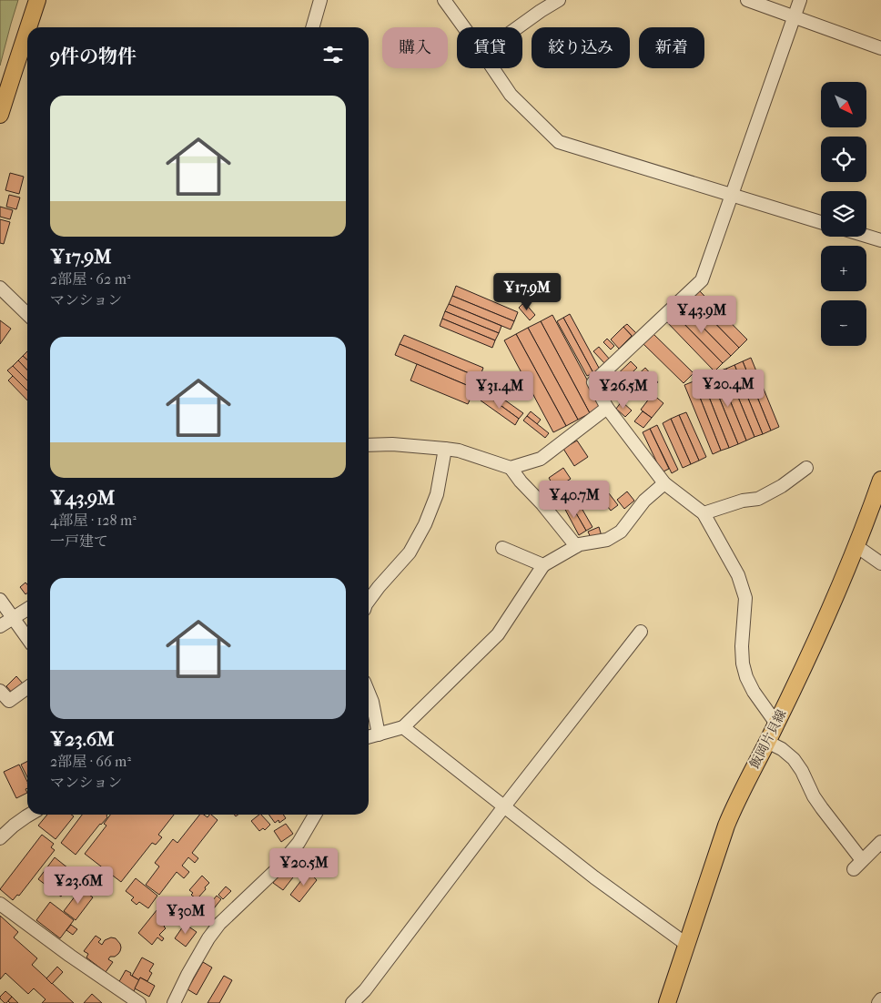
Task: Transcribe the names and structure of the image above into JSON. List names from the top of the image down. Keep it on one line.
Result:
{"streets":{"main road":["飯岡片貝線"]},"north":"bottom right","page":{"chip":["購入","賃貸","絞り込み","新着"],"heading":"9件の物件","map_buttons":["+","−"],"list":[{"name":"¥17.9M","note":"2部屋 · 62 m² · マンション"},{"name":"¥43.9M","note":"4部屋 · 128 m² · 一戸建て"},{"name":"¥23.6M","note":"2部屋 · 66 m² · マンション"}],"price":["¥17.9M","¥43.9M","¥20.4M","¥31.4M","¥26.5M","¥40.7M","¥20.5M","¥23.6M","¥30M"]}}
